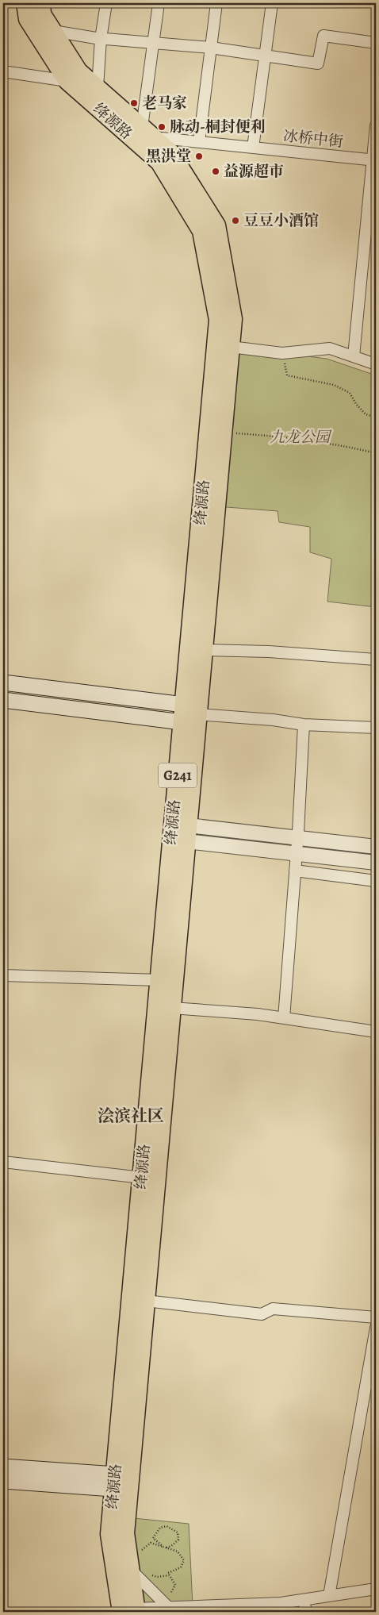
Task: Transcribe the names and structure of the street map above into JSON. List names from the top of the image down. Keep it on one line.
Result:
{"streets":{"highway":["绛源路","G241"],"street":["冰桥中街"]},"crossings":[["绛源路","冰桥中街"]],"districts":["浍滨社区"],"parks":["九龙公园"],"places":["老马家","脉动-桐封便利","黑洪堂","益源超市","豆豆小酒馆"]}
